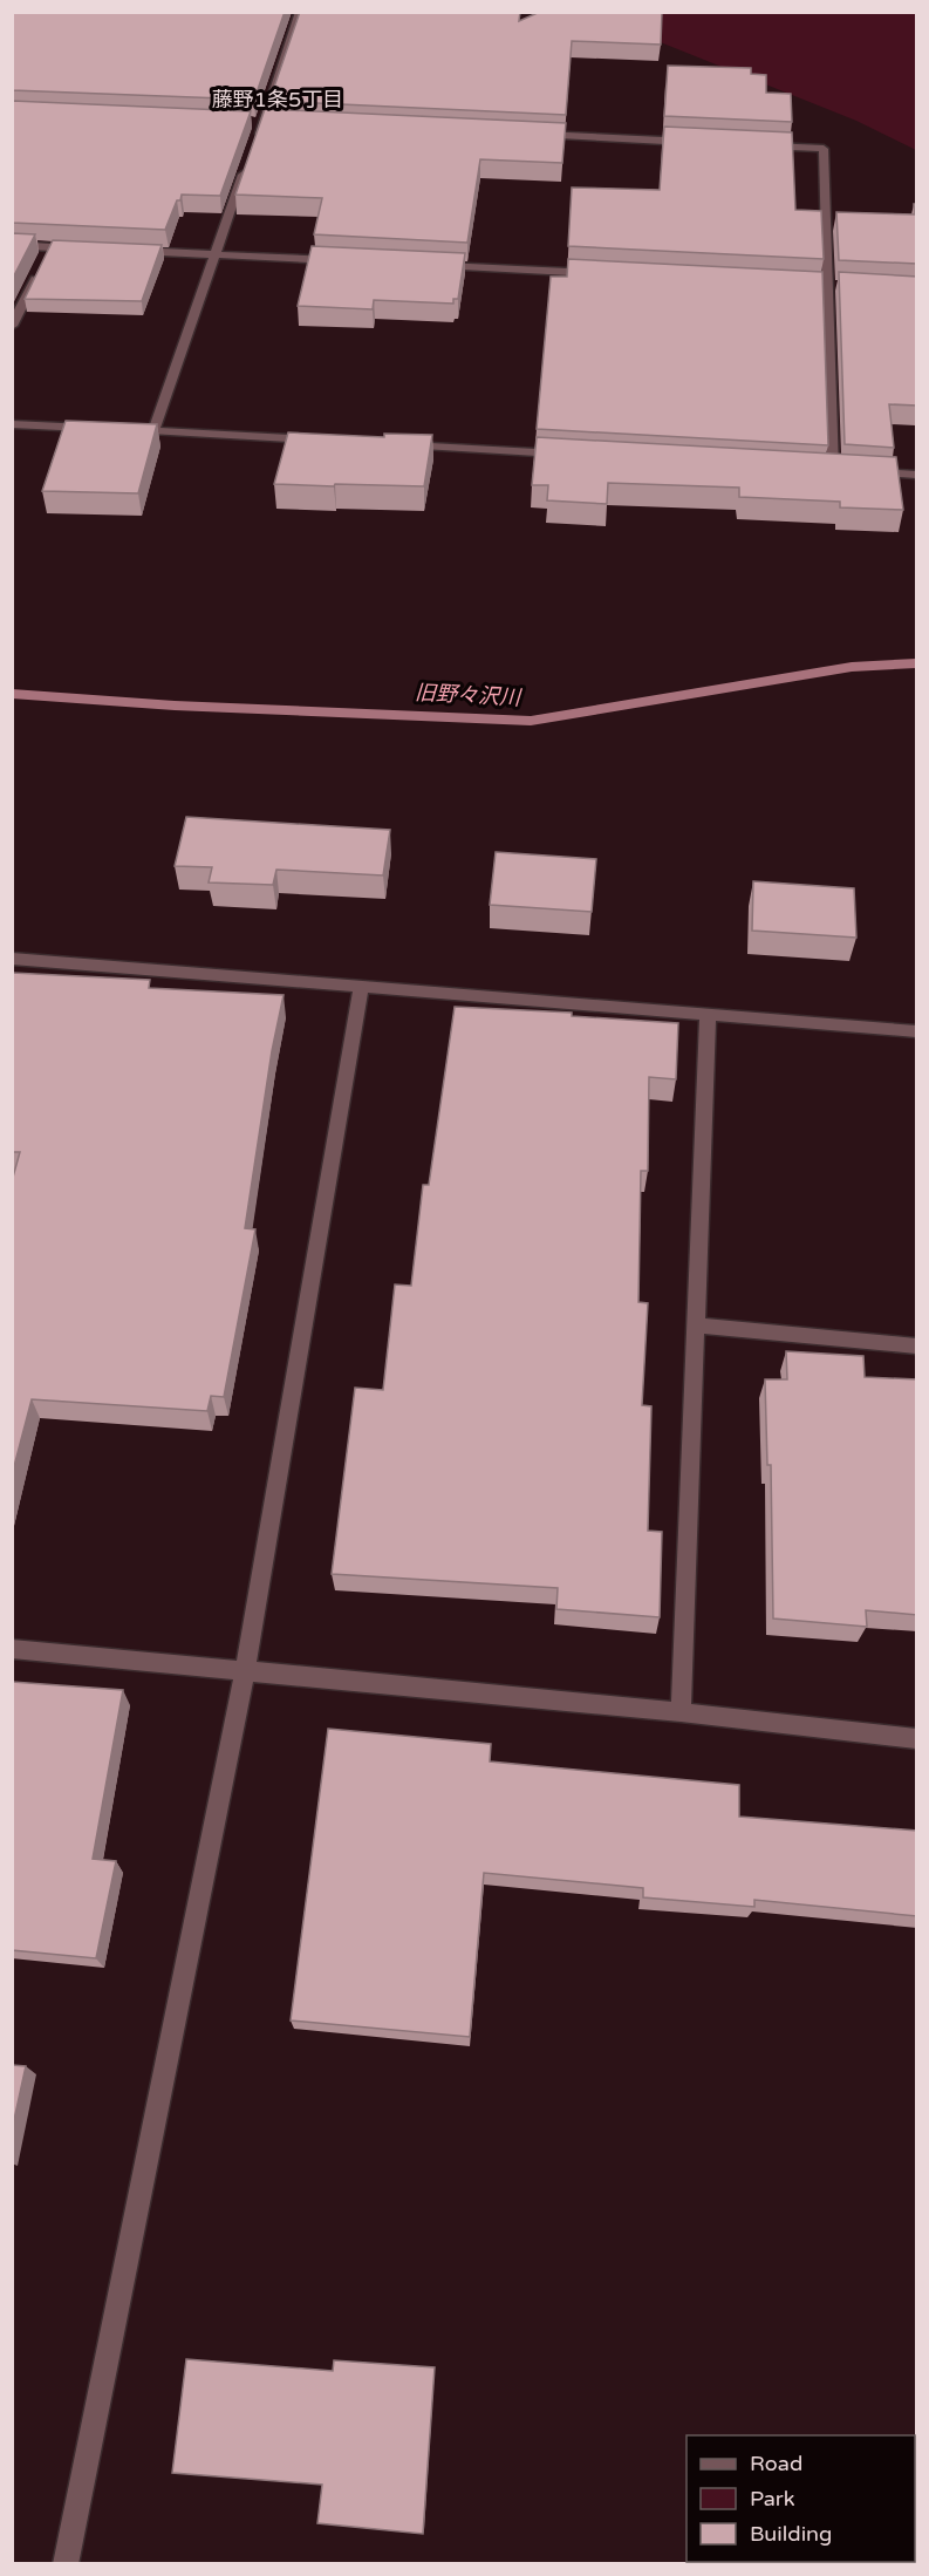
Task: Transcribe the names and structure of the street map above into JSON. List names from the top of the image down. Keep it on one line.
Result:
{"districts":["藤野1条5丁目"],"water":["旧野々沢川"],"legend":["Road","Park","Building"]}
